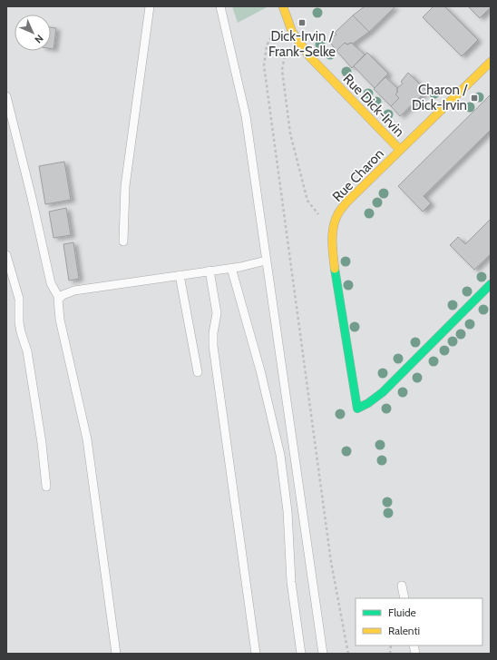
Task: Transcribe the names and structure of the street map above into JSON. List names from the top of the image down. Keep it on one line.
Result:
{"streets":{"street":["Rue Dick-Irvin","Rue Charon"]},"crossings":[["Rue Dick-Irvin","Rue Charon"]],"places":{"transit":["Dick-Irvin / Frank-Selke","Charon / Dick-Irvin"]},"legend":["Fluide","Ralenti"],"north":"bottom right"}
